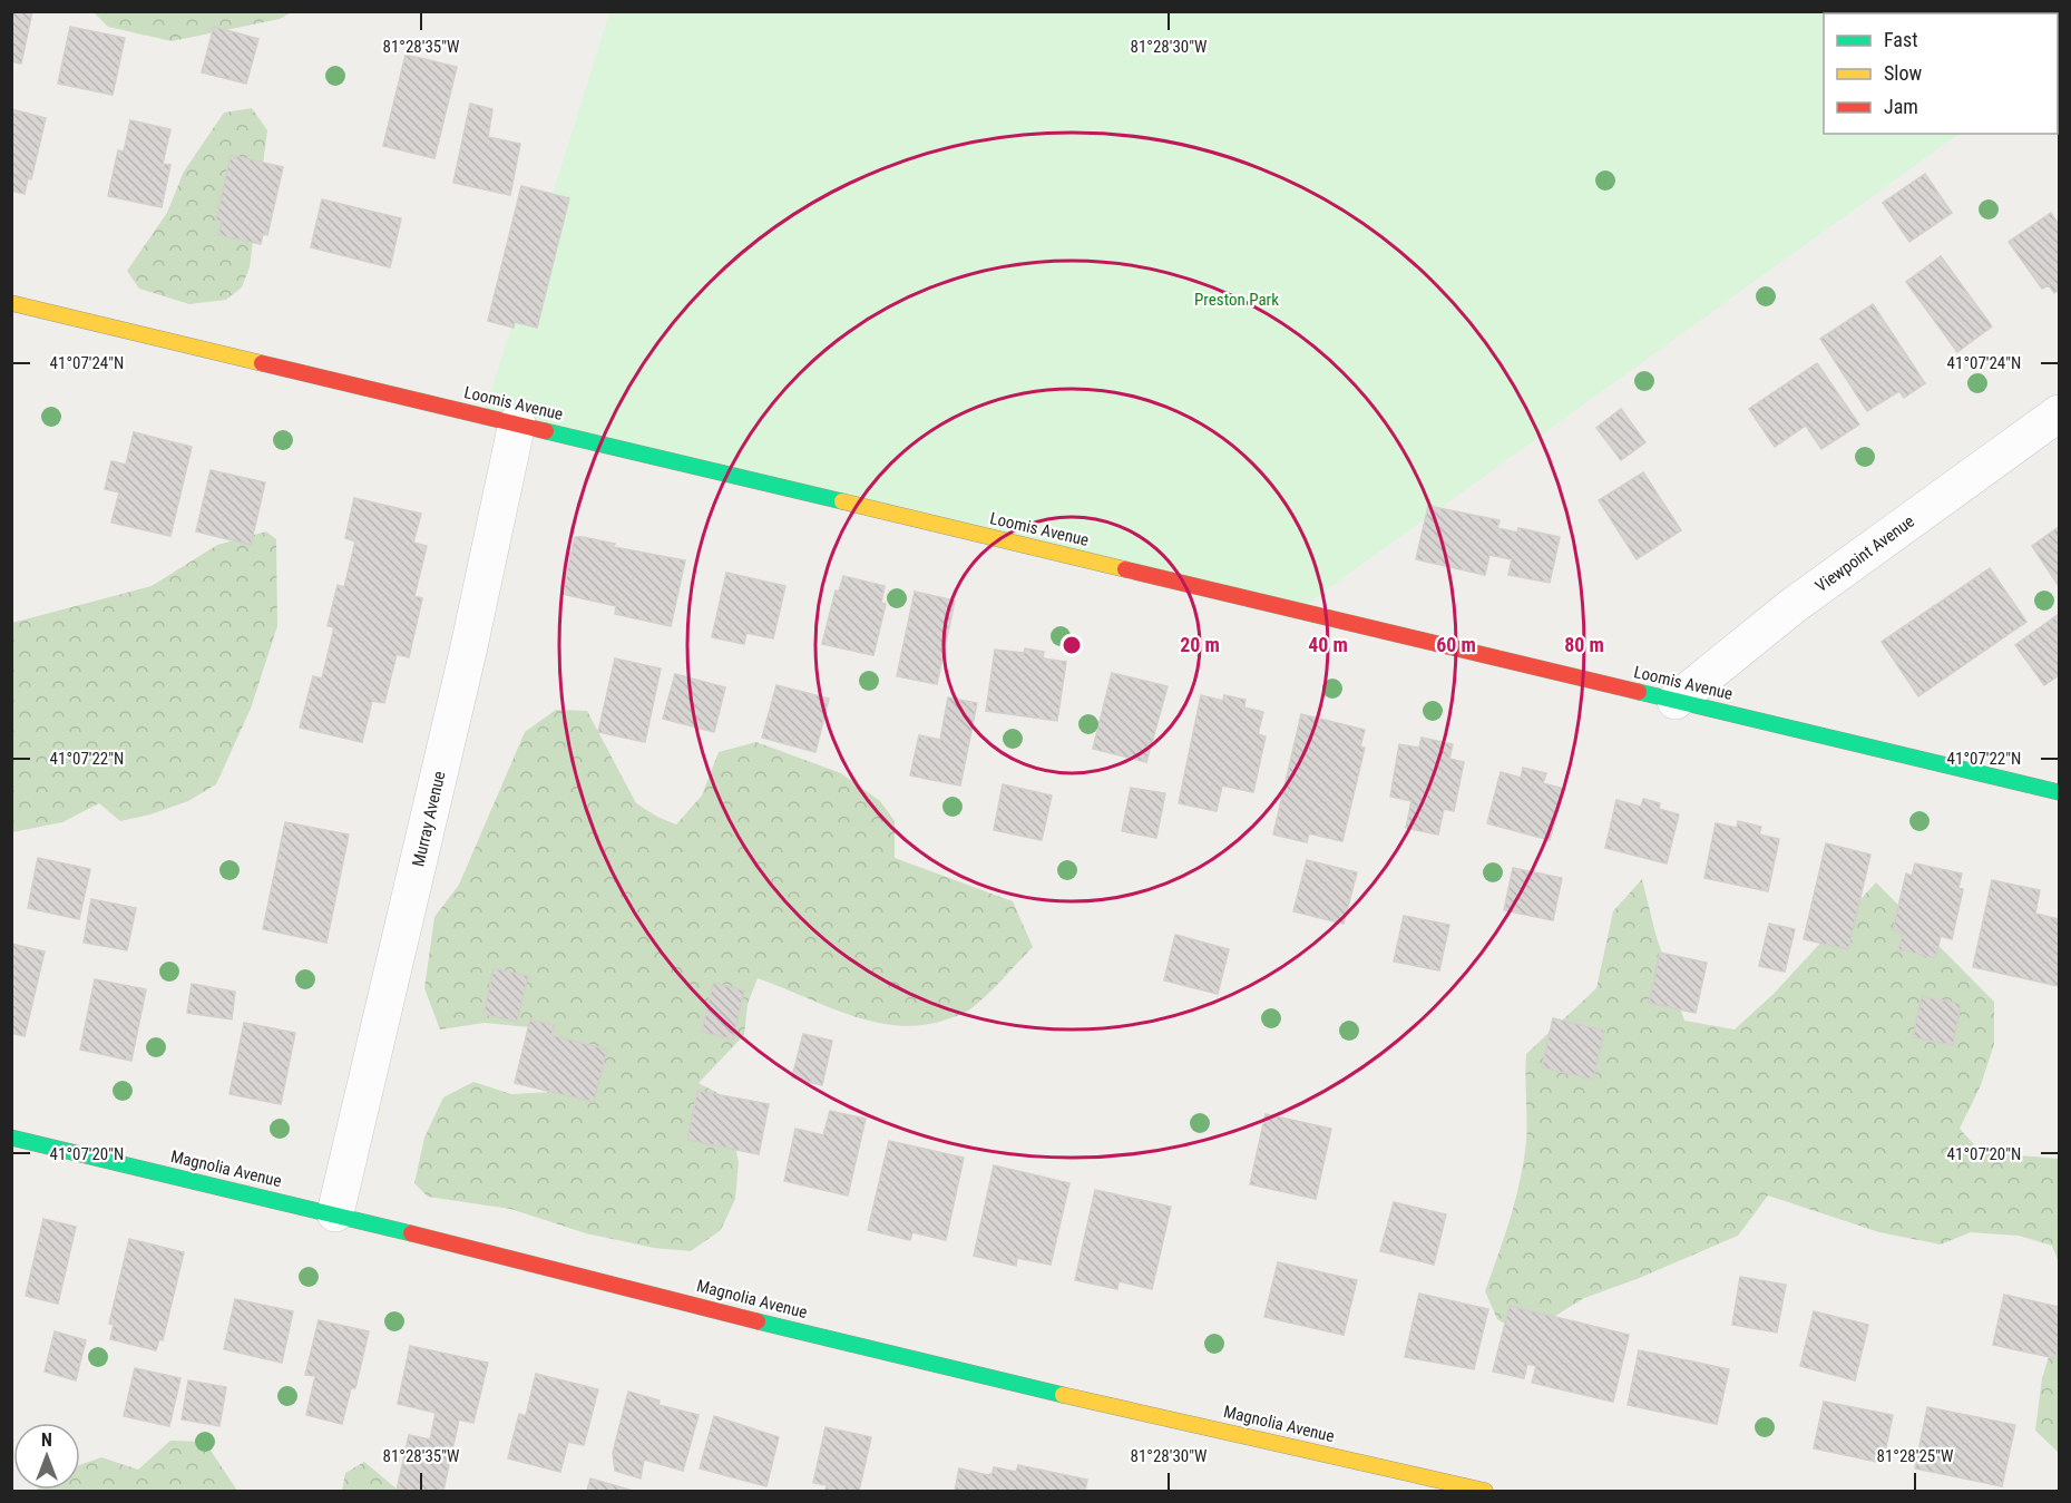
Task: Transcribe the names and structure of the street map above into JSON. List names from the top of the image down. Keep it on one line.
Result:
{"streets":{"street":["Loomis Avenue","Viewpoint Avenue","Murray Avenue","Magnolia Avenue"]},"crossings":[["Loomis Avenue","Viewpoint Avenue"],["Loomis Avenue","Murray Avenue"],["Murray Avenue","Magnolia Avenue"]],"parks":["Preston Park"],"legend":["Fast","Slow","Jam"],"north":"top","coordinates":["81°28'35\"W","81°28'30\"W","41°07'24\"N","41°07'22\"N","41°07'20\"N","81°28'25\"W"],"rings":["20 m","40 m","60 m","80 m"]}
